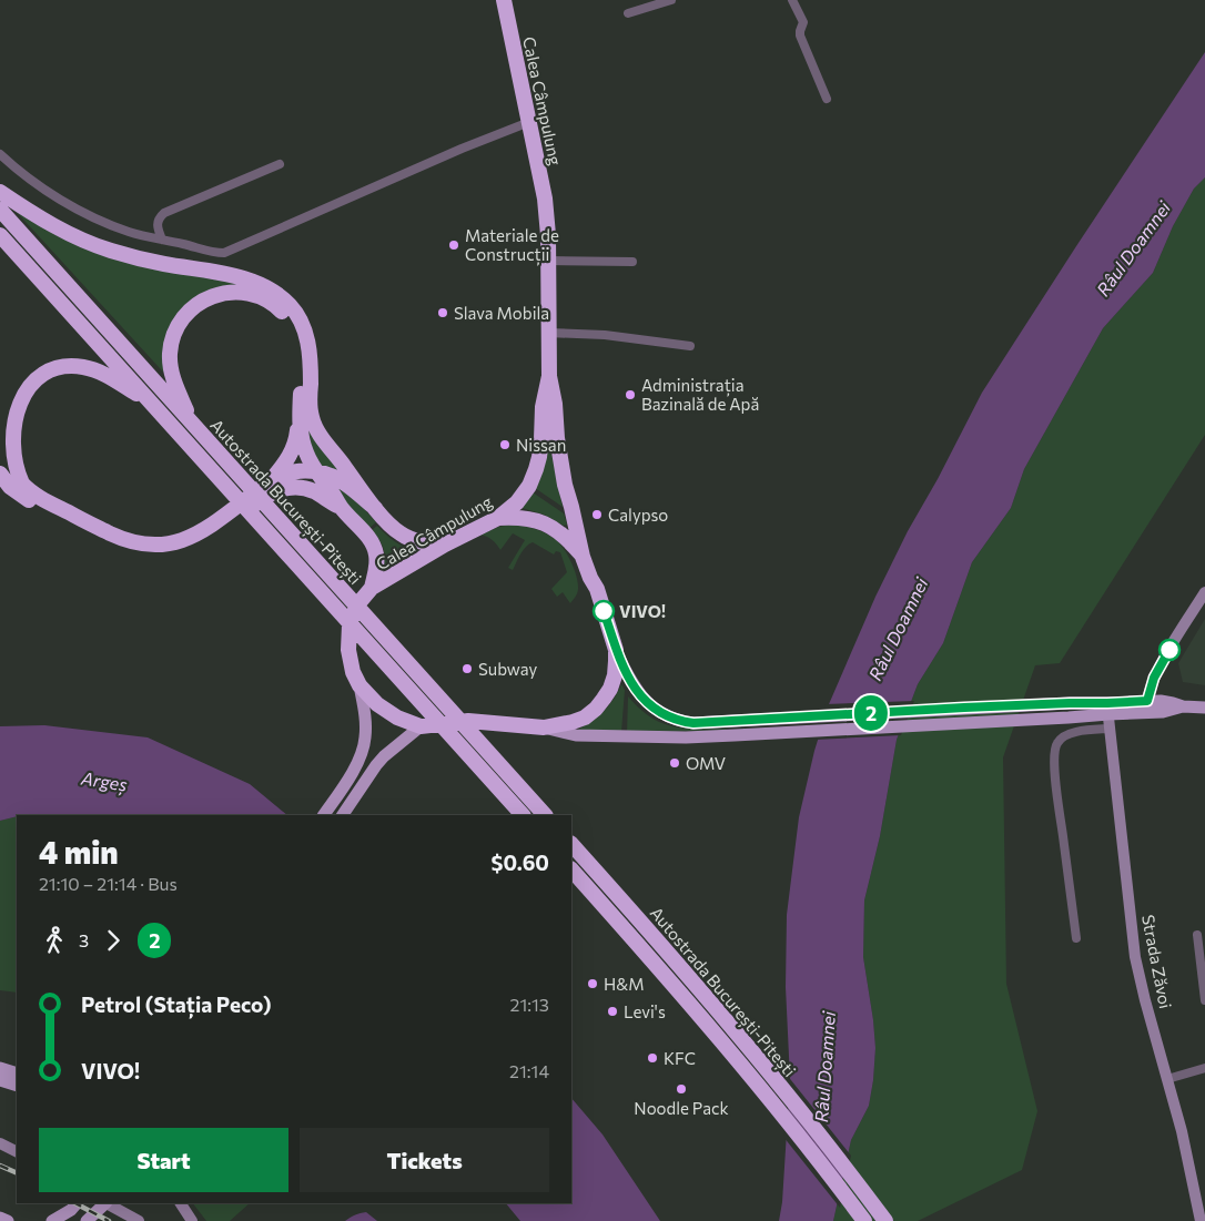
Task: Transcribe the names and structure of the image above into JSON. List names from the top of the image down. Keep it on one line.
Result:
{"streets":{"highway":["Calea Câmpulung","Autostrada București-Pitești"],"street":["Strada Zăvoi"]},"water":["Râul Doamnei","Argeș"],"places":["Materiale de Construcții","Slava Mobila","Administrația Bazinală de Apă","Nissan","Calypso","VIVO!","Subway","OMV","H&M","Levi's","KFC","Noodle Pack"],"lines":["bus line 2"],"page":{"on_map":"2","heading":["4 min","21:10 – 21:14 · Bus","$0.60"],"legs":["3","2"],"list":[{"name":"Petrol (Stația Peco)","value":"21:13"},{"name":"VIVO!","value":"21:14"}],"buttons":["Start","Tickets"]}}
